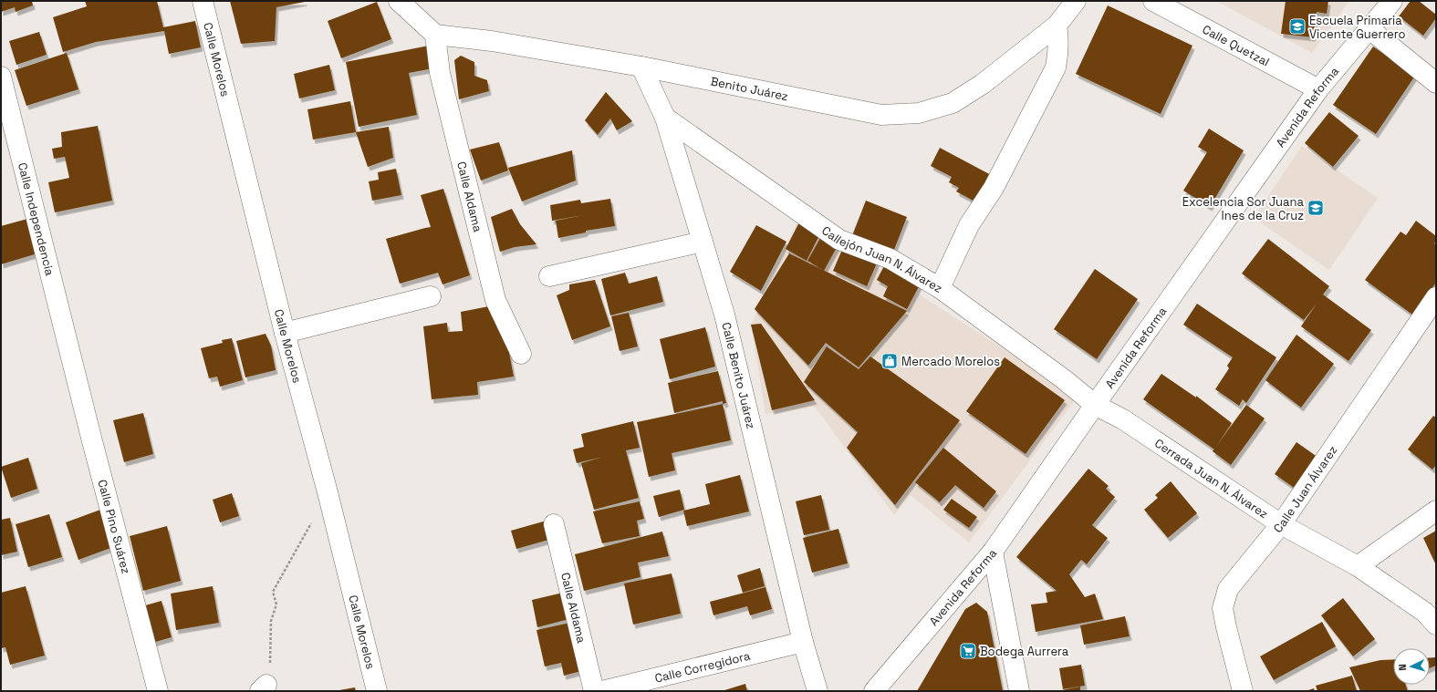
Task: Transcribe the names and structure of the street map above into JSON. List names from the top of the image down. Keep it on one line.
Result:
{"streets":{"street":["Calle Quetzal","Calle Morelos","Benito Juárez","Avenida Reforma","Calle Aldama","Calle Independencia","Callejón Juan N. Álvarez","Calle Benito Juárez","Cerrada Juan N. Álvarez","Calle Juan Álvarez","Calle Pino Suárez","Calle Corregidora"]},"crossings":[["Calle Quetzal","Avenida Reforma"],["Benito Juárez","Calle Aldama"],["Benito Juárez","Calle Benito Juárez"],["Avenida Reforma","Callejón Juan N. Álvarez"],["Avenida Reforma","Cerrada Juan N. Álvarez"],["Calle Independencia","Calle Pino Suárez"],["Callejón Juan N. Álvarez","Calle Benito Juárez"],["Callejón Juan N. Álvarez","Cerrada Juan N. Álvarez"],["Calle Benito Juárez","Calle Corregidora"],["Cerrada Juan N. Álvarez","Calle Juan Álvarez"]],"places":{"school or university":["Escuela Primaria Vicente Guerrero","Excelencia Sor Juana Ines de la Cruz"],"shop":["Mercado Morelos"],"supermarket":["Bodega Aurrera"]},"north":"left"}
